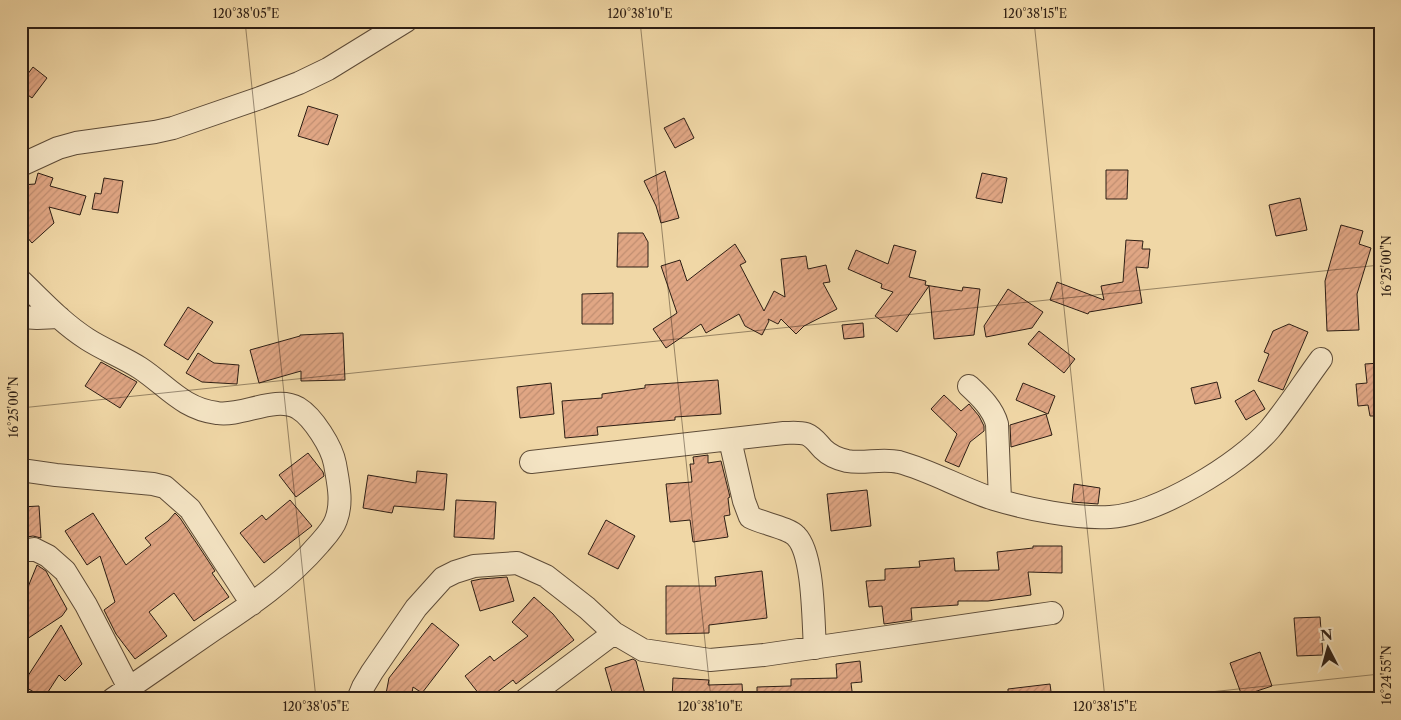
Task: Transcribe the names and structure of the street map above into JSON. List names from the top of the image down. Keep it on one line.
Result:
{"north":"top","coordinates":["120°38'05\"E","120°38'10\"E","120°38'15\"E","16°25'00\"N","16°24'55\"N"]}
